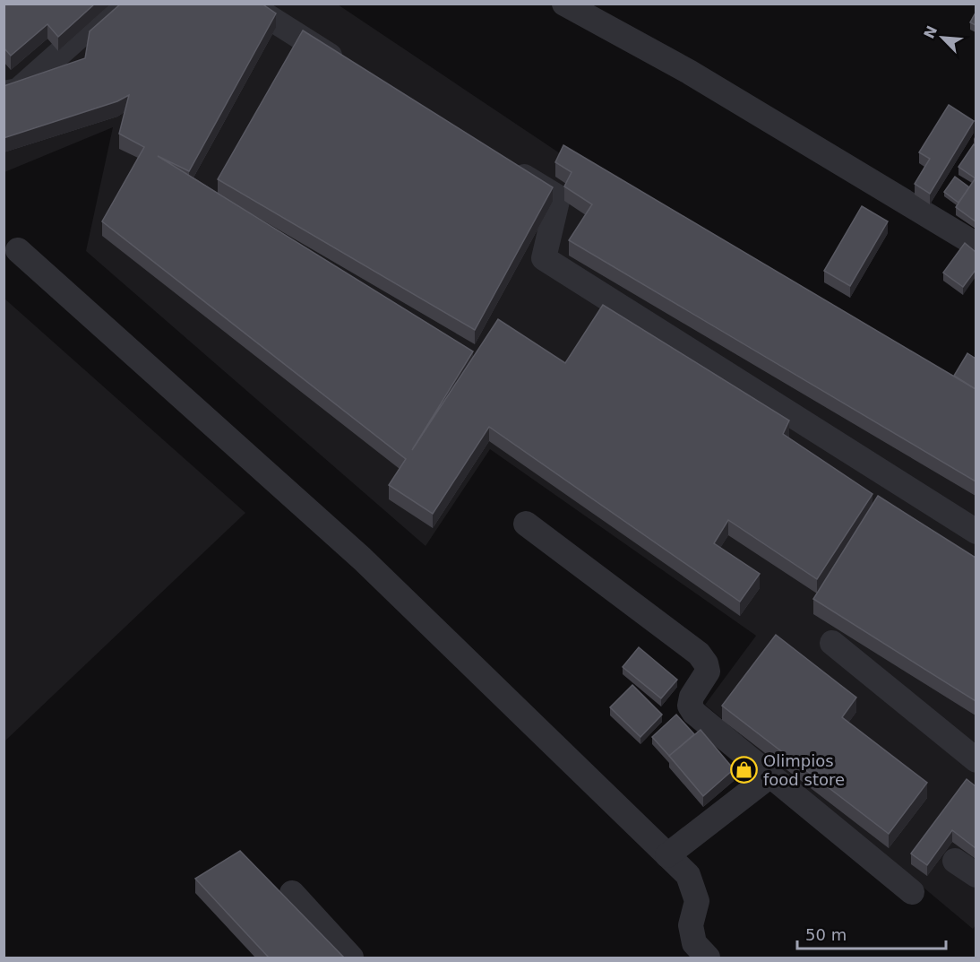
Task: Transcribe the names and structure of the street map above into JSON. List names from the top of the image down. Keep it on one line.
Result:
{"places":{"shop":["Olimpios food store"]},"scale_bar":"50 m","north":"top left"}
